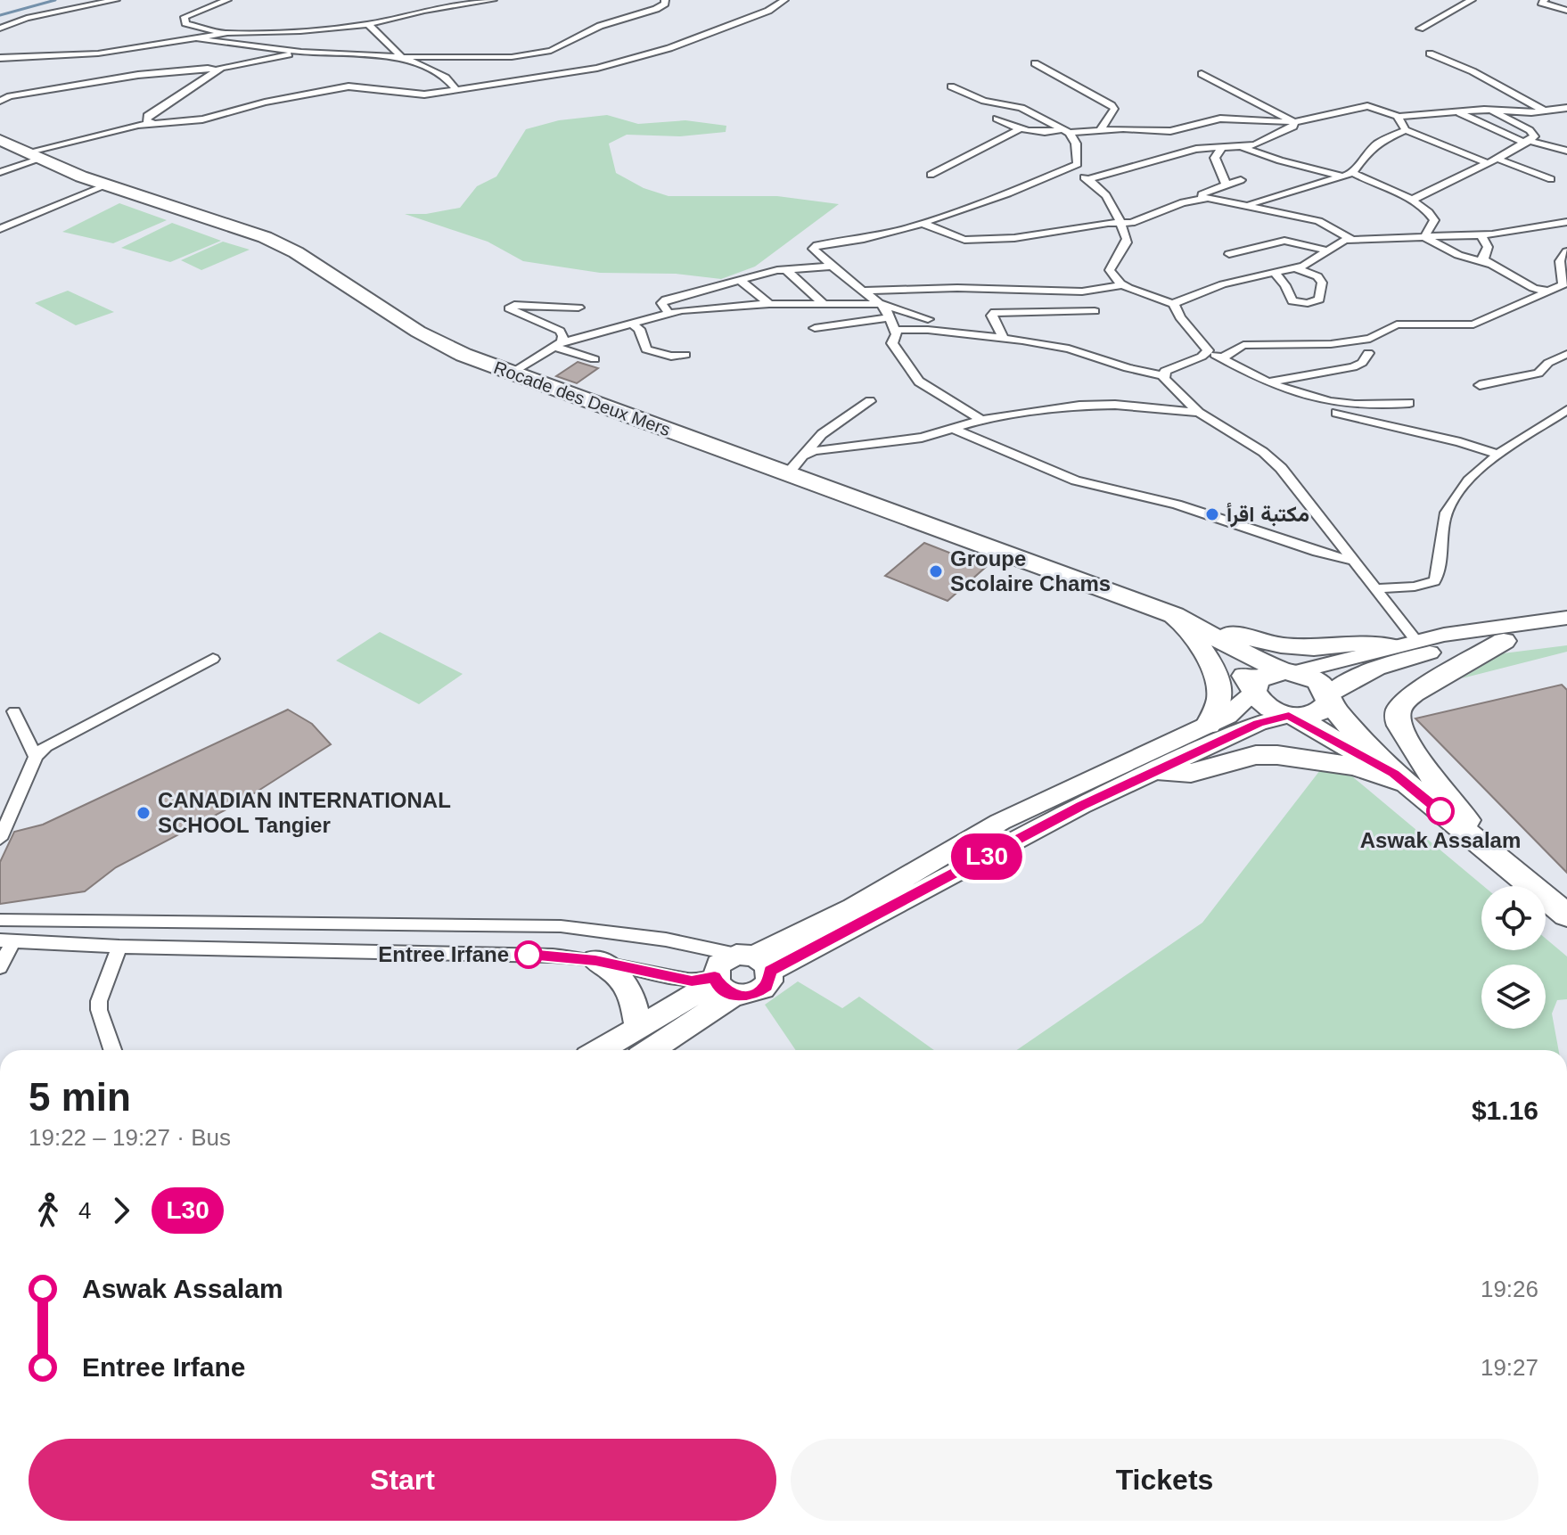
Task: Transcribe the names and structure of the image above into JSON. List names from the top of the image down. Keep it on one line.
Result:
{"streets":{"highway":["Rocade des Deux Mers"]},"places":["مكتبة اقرأ","Groupe Scolaire Chams","Aswak Assalam","CANADIAN INTERNATIONAL SCHOOL Tangier","Entree Irfane"],"lines":["bus line L30"],"page":{"on_map":"L30","heading":["5 min","19:22 – 19:27 · Bus","$1.16"],"legs":["4","L30"],"list":[{"name":"Aswak Assalam","value":"19:26"},{"name":"Entree Irfane","value":"19:27"}],"buttons":["Start","Tickets"]}}
